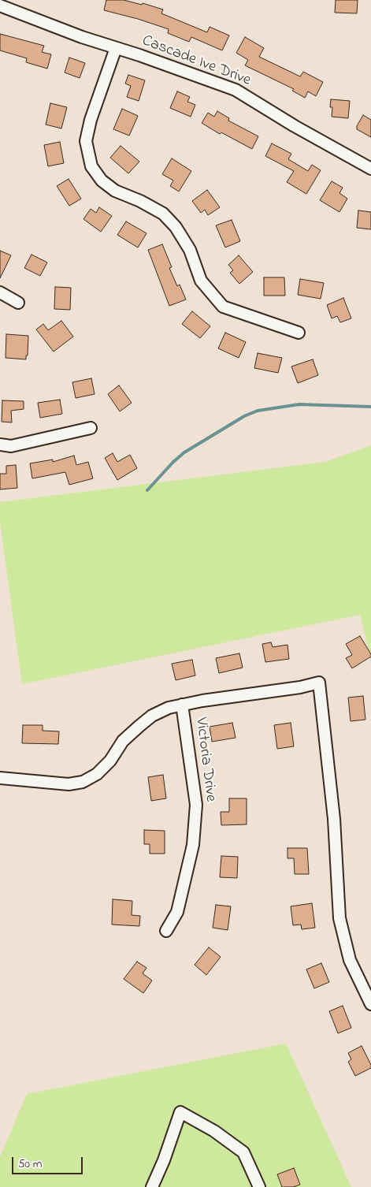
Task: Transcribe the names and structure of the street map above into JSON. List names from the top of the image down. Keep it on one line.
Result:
{"streets":{"street":["Cascade Ive Drive","Victoria Drive"]},"scale_bar":"50 m"}
